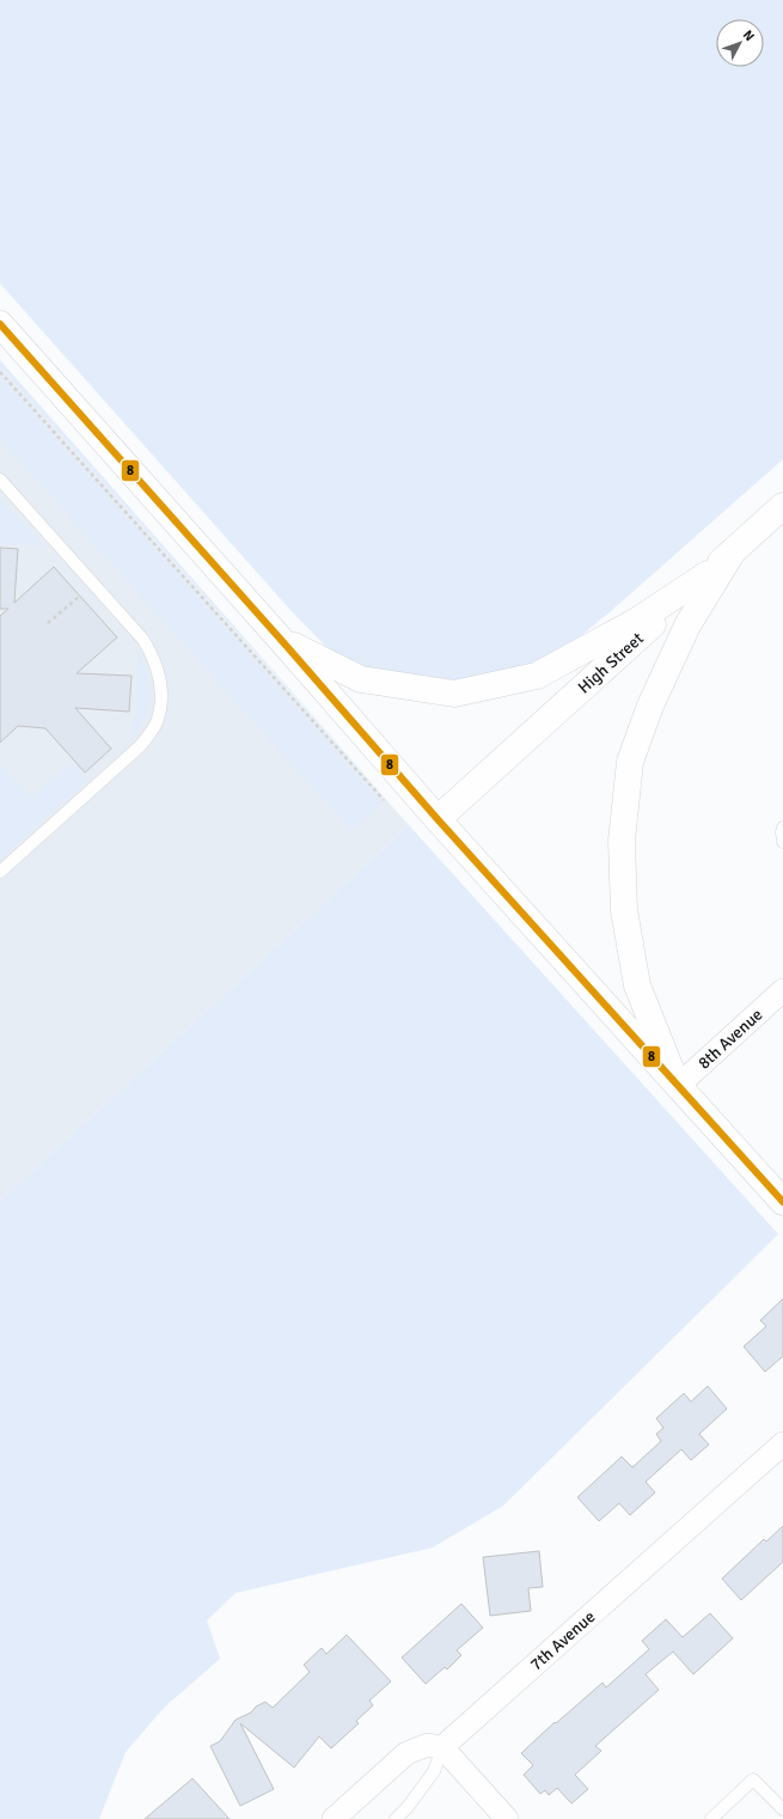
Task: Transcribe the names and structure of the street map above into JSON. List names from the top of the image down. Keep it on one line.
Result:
{"streets":{"street":["High Street","8th Avenue","7th Avenue"]},"lines":["transit line 8"],"north":"top right"}
